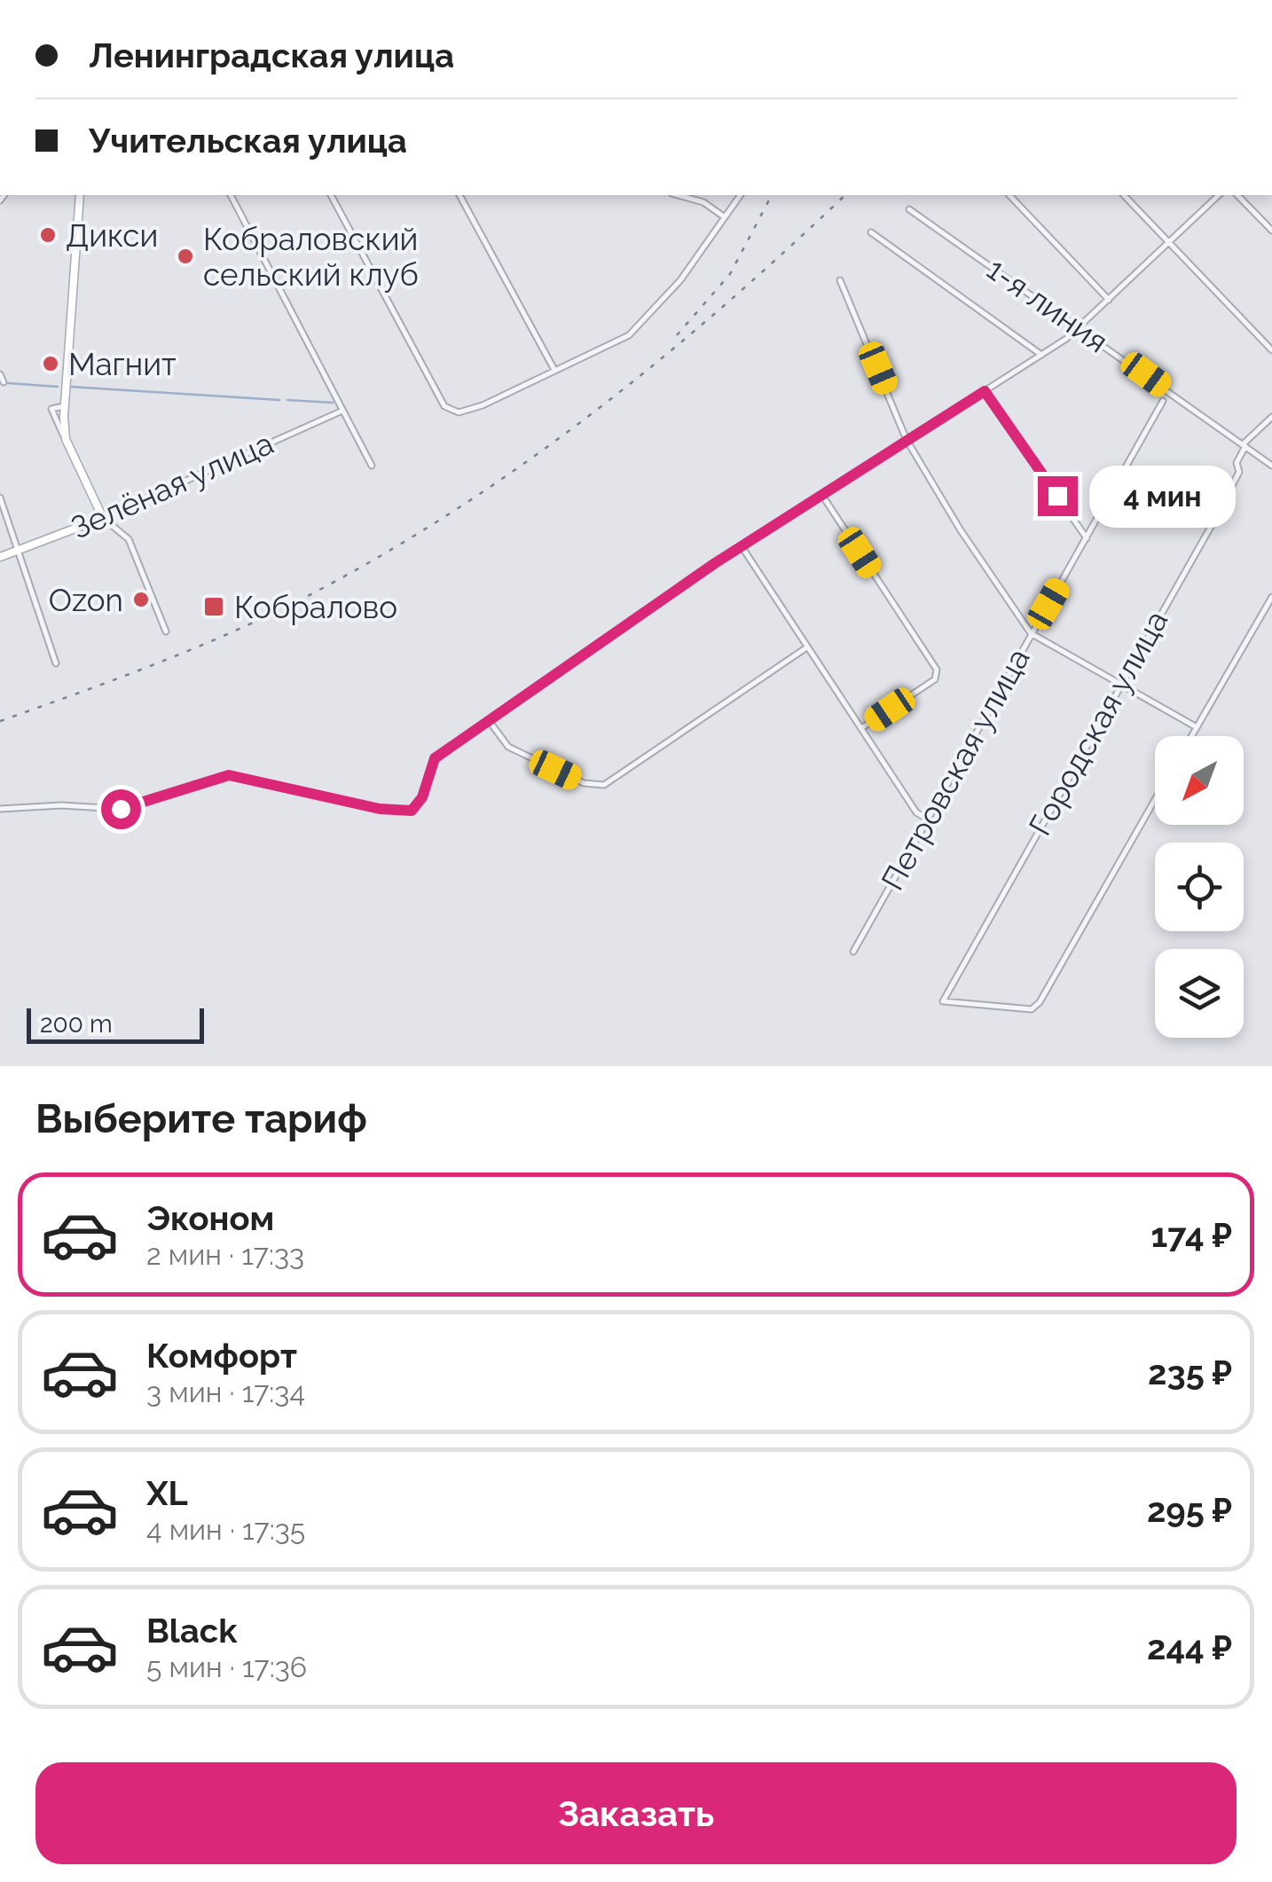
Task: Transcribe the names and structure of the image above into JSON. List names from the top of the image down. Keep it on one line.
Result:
{"streets":{"street":["1-я линия","Зелёная улица","Городская улица","Петровская улица"]},"crossings":[["1-я линия","Городская улица"]],"places":{"other":["Дикси","Кобраловский сельский клуб","Магнит","Ozon"],"transit":["Кобралово"]},"scale_bar":"200 m","north":"bottom left","page":{"banner":["Ленинградская улица","Учительская улица"],"bubble":"4 мин","scale":"200 m","heading":"Выберите тариф","list":[{"name":"Эконом","note":"2 мин · 17:33","value":"174 ₽"},{"name":"Комфорт","note":"3 мин · 17:34","value":"235 ₽"},{"name":"XL","note":"4 мин · 17:35","value":"295 ₽"},{"name":"Black","note":"5 мин · 17:36","value":"244 ₽"}],"buttons":"Заказать"}}
